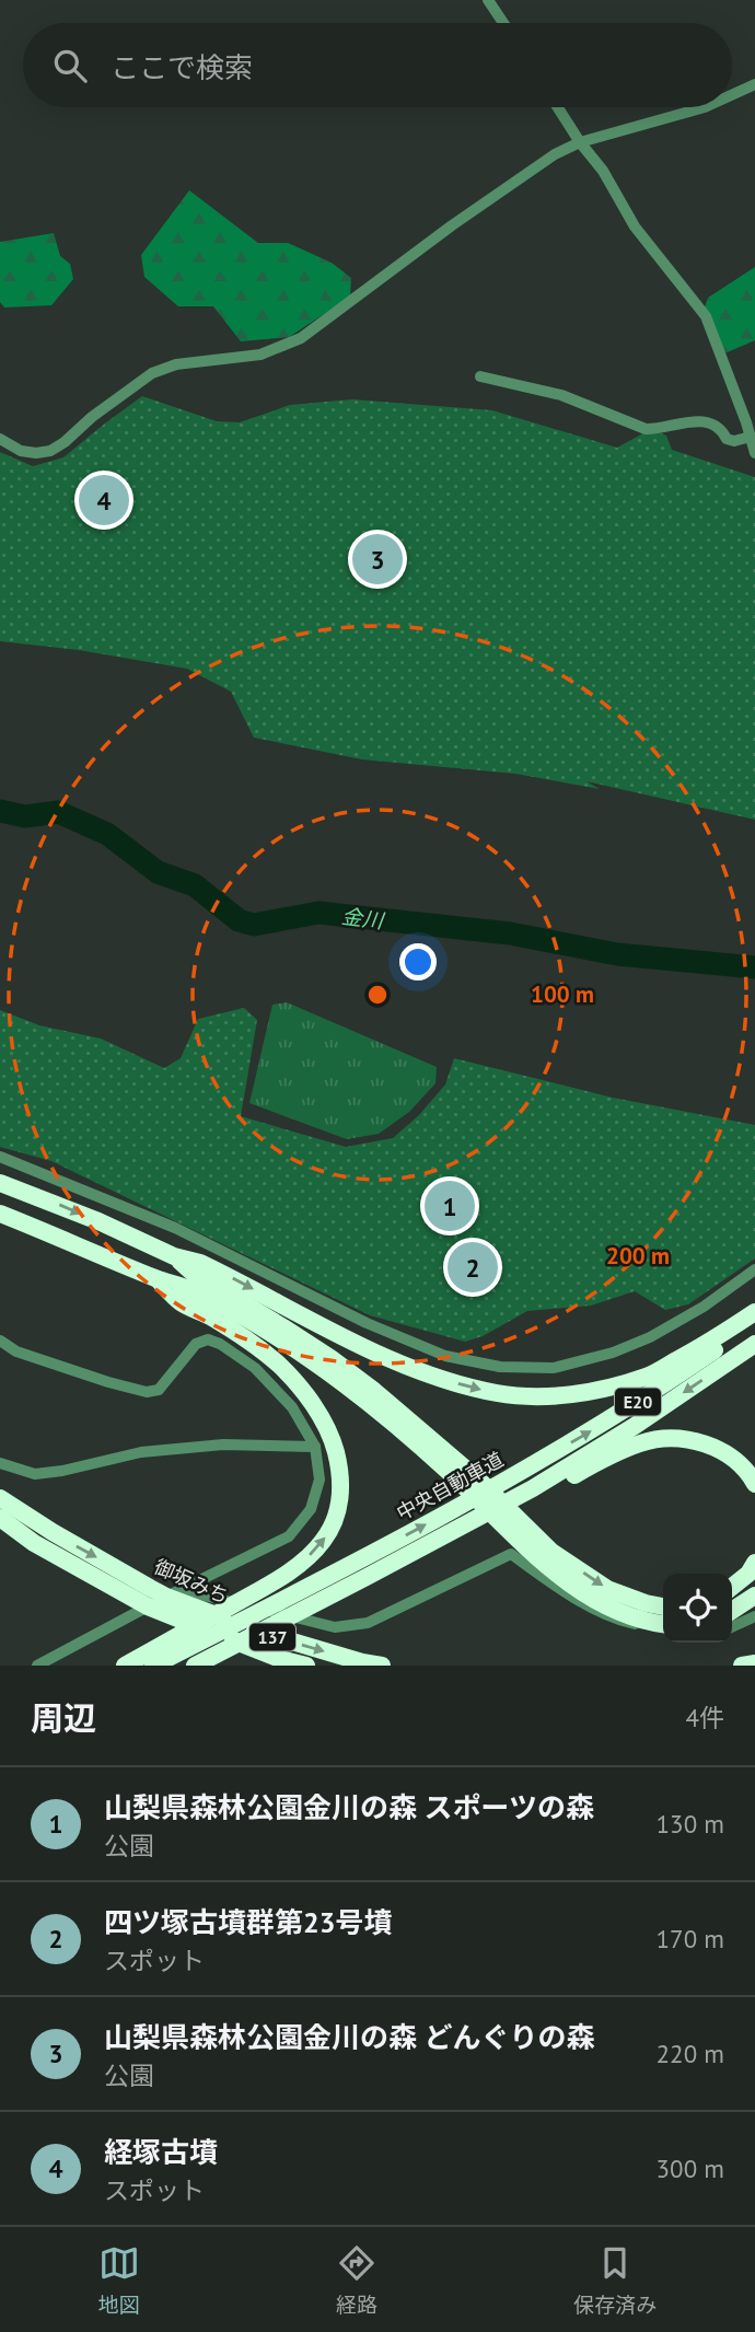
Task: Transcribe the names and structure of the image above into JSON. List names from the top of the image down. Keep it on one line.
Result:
{"streets":{"highway":["E20","中央自動車道","御坂みち","137"]},"water":["金川"],"page":{"search":"ここで検索","pins":["4","3","1","2"],"heading":["周辺","4件"],"list":[{"mark":"1","name":"山梨県森林公園金川の森 スポーツの森","note":"公園","value":"130 m"},{"mark":"2","name":"四ツ塚古墳群第23号墳","note":"スポット","value":"170 m"},{"mark":"3","name":"山梨県森林公園金川の森 どんぐりの森","note":"公園","value":"220 m"},{"mark":"4","name":"経塚古墳","note":"スポット","value":"300 m"}],"nav":["地図","経路","保存済み"]},"rings":["100 m","200 m"]}
